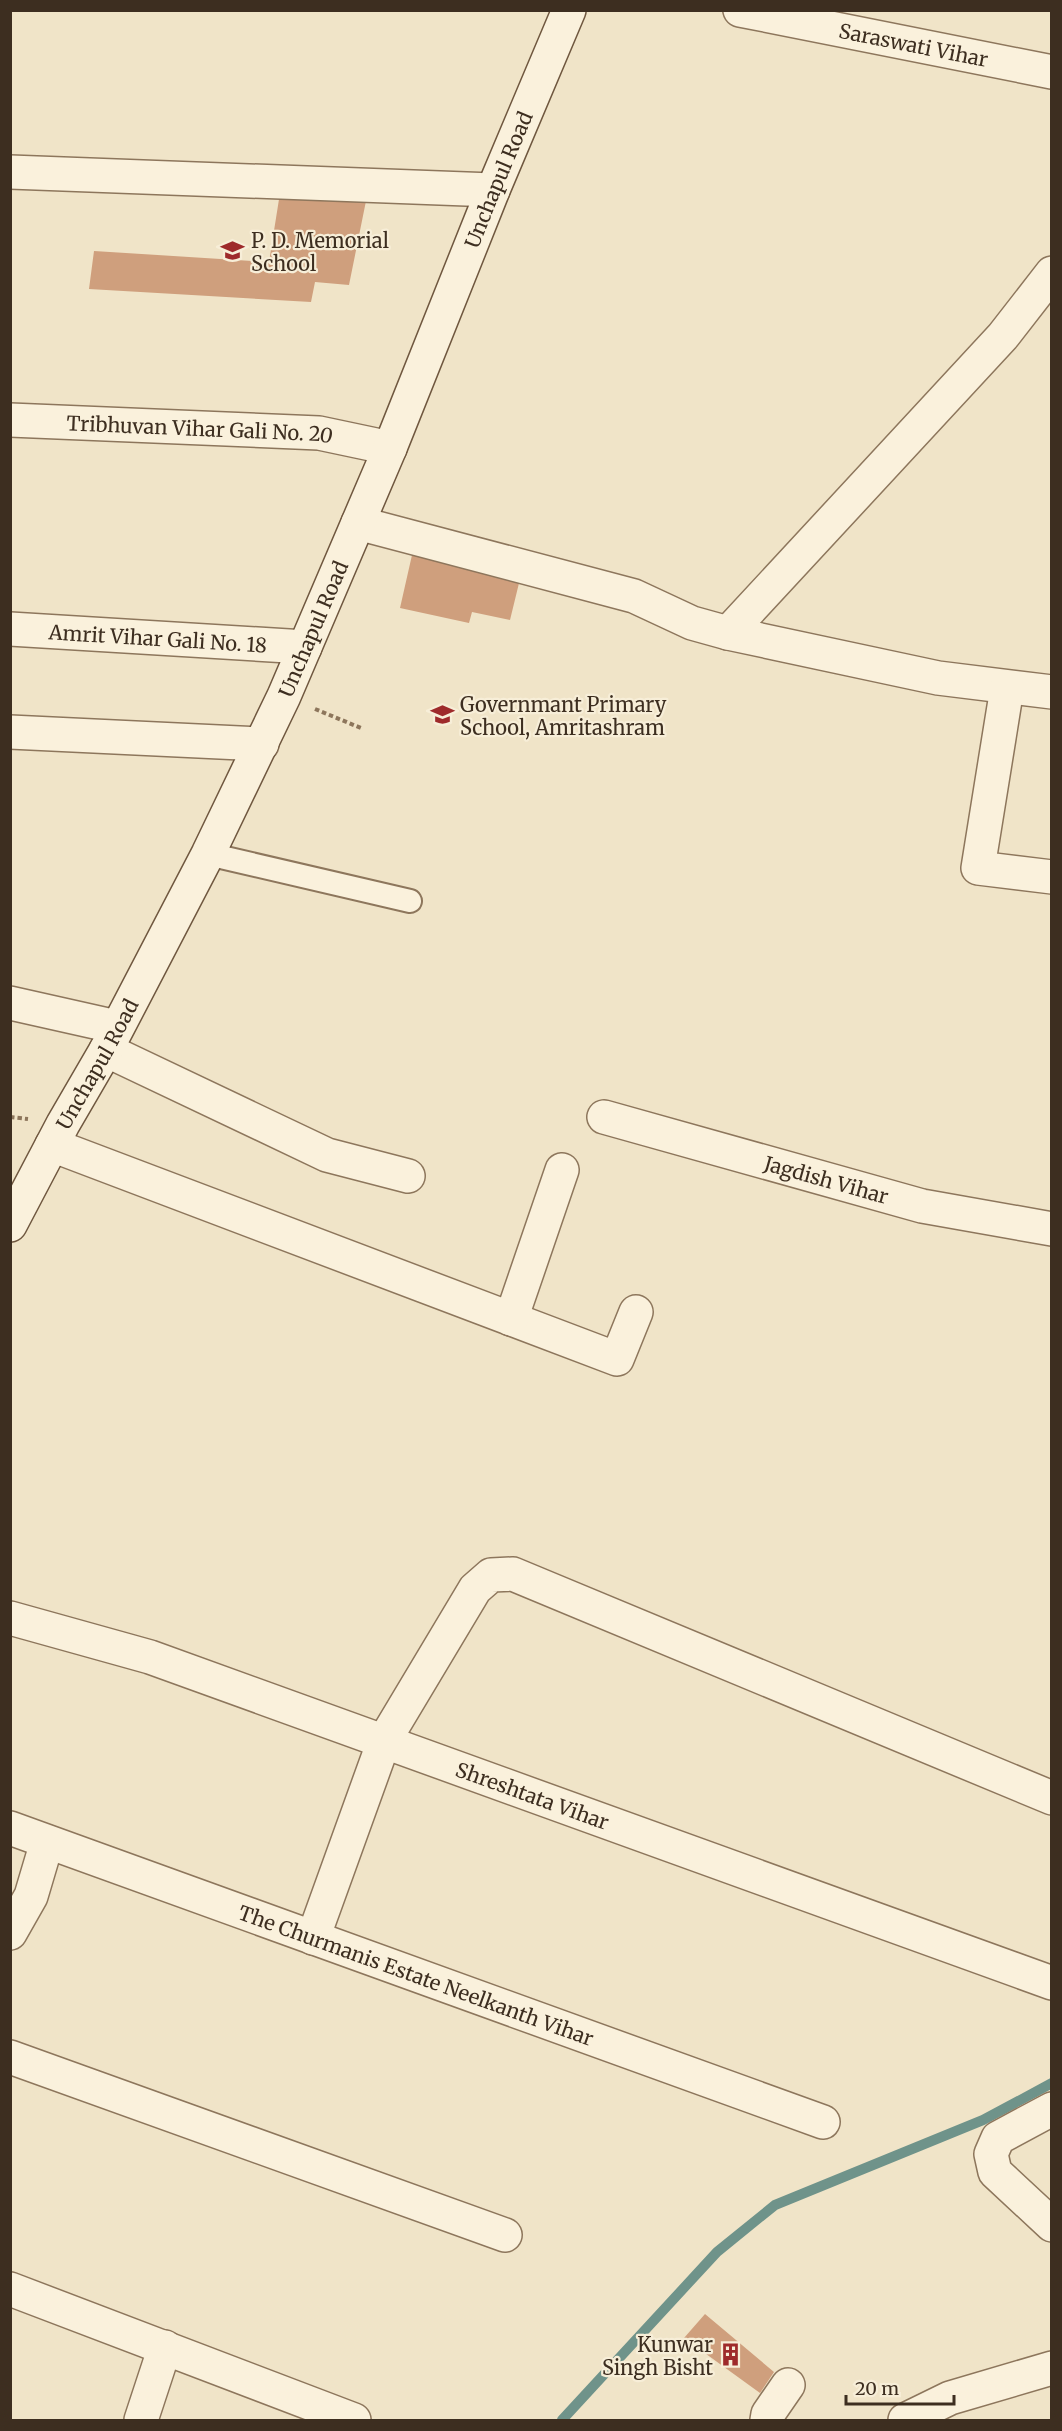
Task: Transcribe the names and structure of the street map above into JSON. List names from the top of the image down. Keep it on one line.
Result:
{"streets":{"street":["Saraswati Vihar","Unchapul Road","Tribhuvan Vihar Gali No. 20","Amrit Vihar Gali No. 18","Jagdish Vihar","Shreshtata Vihar","The Churmanis Estate Neelkanth Vihar"]},"crossings":[["Unchapul Road","Tribhuvan Vihar Gali No. 20"],["Unchapul Road","Amrit Vihar Gali No. 18"]],"places":{"school or university":["P. D. Memorial School","Governmant Primary School, Amritashram"],"building":["Kunwar Singh Bisht"]},"scale_bar":"20 m"}
